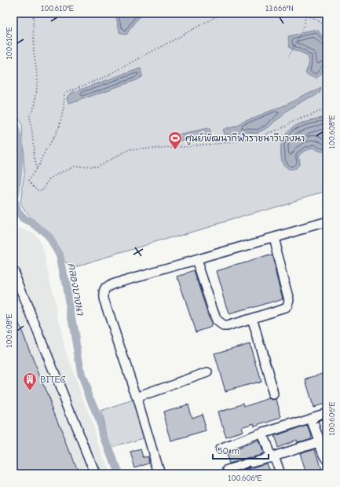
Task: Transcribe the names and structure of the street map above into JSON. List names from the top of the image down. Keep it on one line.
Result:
{"water":["คลองบางนา"],"places":{"sports":["ศูนย์พัฒนากีฬาราชนาวีบางนา"],"building":["BITEC"]},"scale_bar":"50 m","coordinates":["100.610°E","13.666°N","100.608°E","100.606°E"]}
